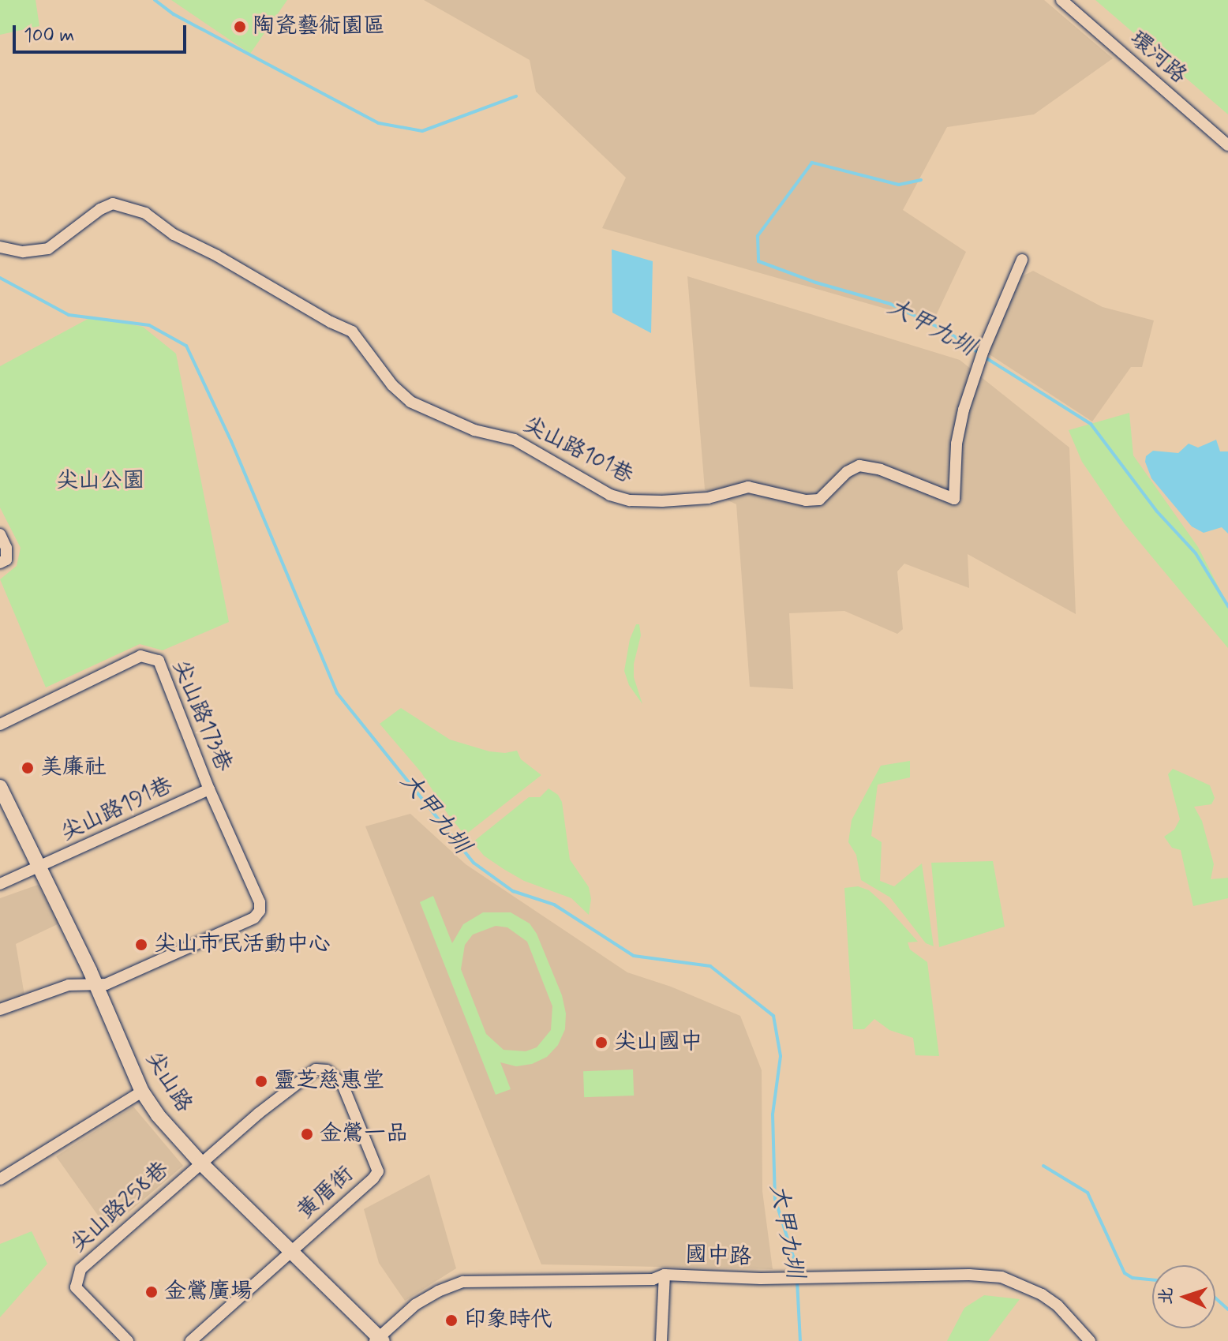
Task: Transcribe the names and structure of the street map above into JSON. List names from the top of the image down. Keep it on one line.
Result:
{"streets":{"street":["環河路","尖山路101巷","尖山路173巷","尖山路191巷","尖山路","黃厝街","尖山路258巷","國中路"]},"crossings":[["尖山路173巷","尖山路191巷"],["尖山路173巷","尖山路"],["尖山路191巷","尖山路"],["尖山路","黃厝街"],["尖山路","尖山路258巷"],["尖山路","國中路"],["黃厝街","尖山路258巷"]],"water":["大甲九圳"],"parks":["尖山公園"],"places":["陶瓷藝術園區","美廉社","尖山市民活動中心","尖山國中","靈芝慈惠堂","金鶯一品","金鶯廣場","印象時代"],"scale_bar":"100 m","north":"left"}
